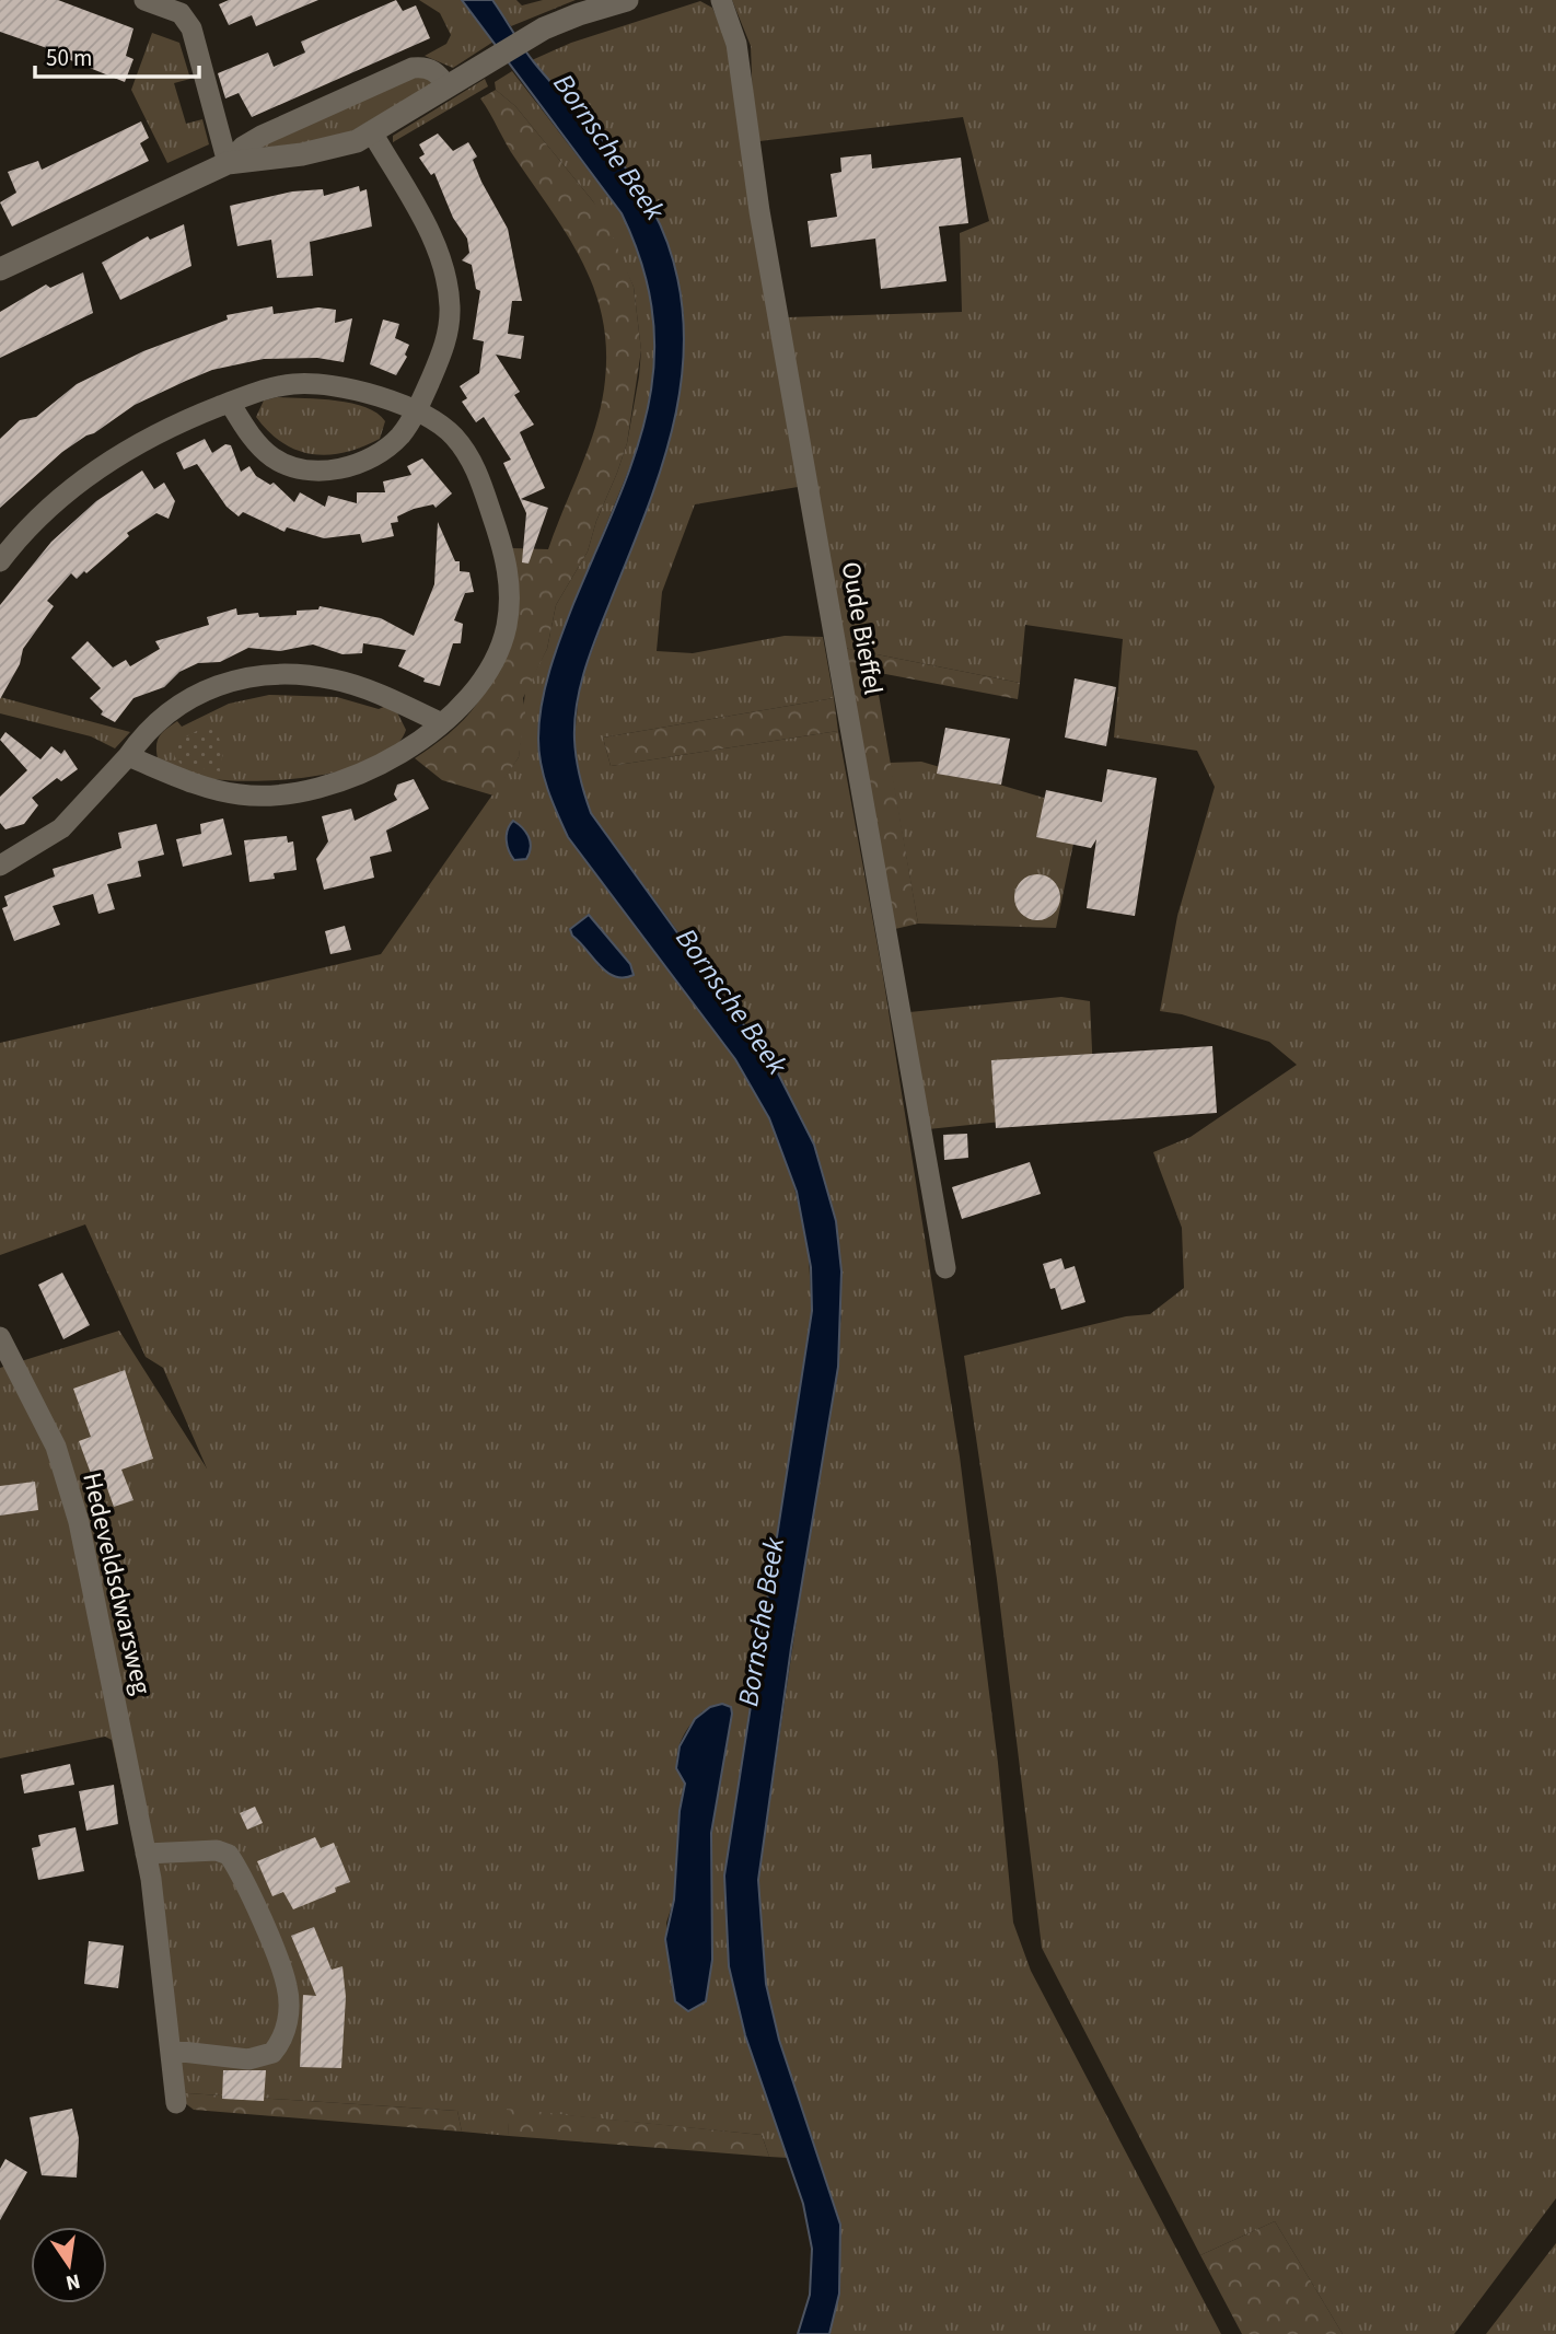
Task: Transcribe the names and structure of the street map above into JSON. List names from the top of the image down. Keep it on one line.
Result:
{"streets":{"street":["Oude Bieffel","Hedeveldsdwarsweg"]},"water":["Bornsche Beek"],"scale_bar":"50 m","north":"bottom"}
